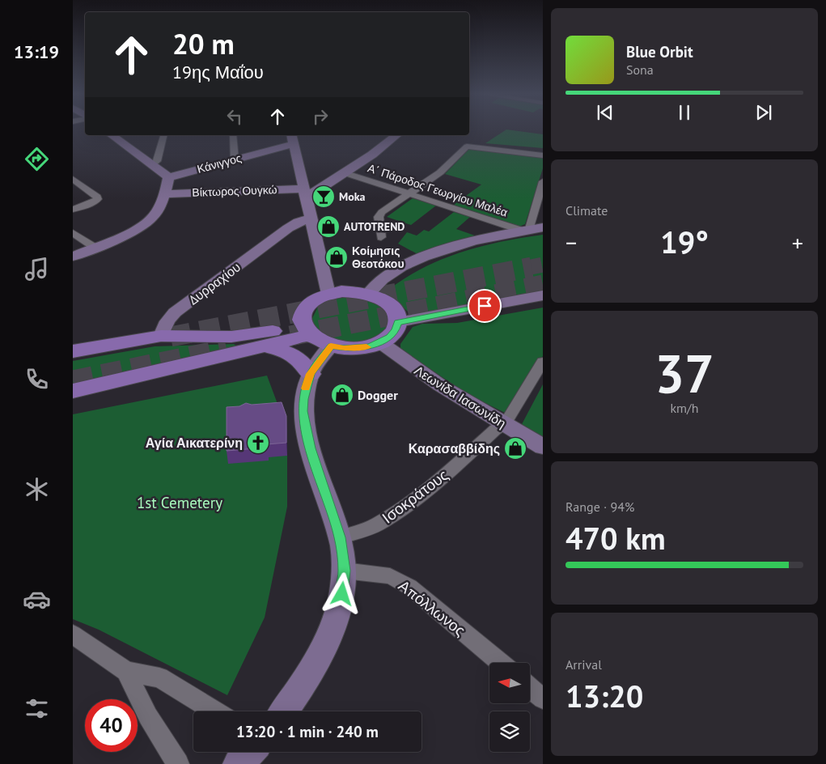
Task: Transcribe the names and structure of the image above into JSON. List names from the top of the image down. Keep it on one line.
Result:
{"streets":{"street":["Κάνιγγος","Α΄ Πάροδος Γεωργίου Μαλέα","Βίκτωρος Ουγκώ","Δυρραχίου","Λεωνίδα Ιασωνίδη","Ισοκράτους","Απόλλωνος"]},"crossings":[["Α΄ Πάροδος Γεωργίου Μαλέα","Βίκτωρος Ουγκώ"],["Λεωνίδα Ιασωνίδη","Ισοκράτους"]],"parks":["1st Cemetery"],"places":{"bar":["Moka"],"shop":["AUTOTREND","Κοίμησις Θεοτόκου","Dogger","Καρασαββίδης"],"church":["Αγία Αικατερίνη"]},"north":"left","page":{"tabs":"13:19","turn":["20 m","19ης Μαΐου"],"song":["Blue Orbit","Sona"],"tile":["Climate",["37","km/h"],["Range · 94%","470 km"],["Arrival","13:20"]],"heat":["−","19°","+"],"limit":"40","trip":"13:20 · 1 min · 240 m"}}
